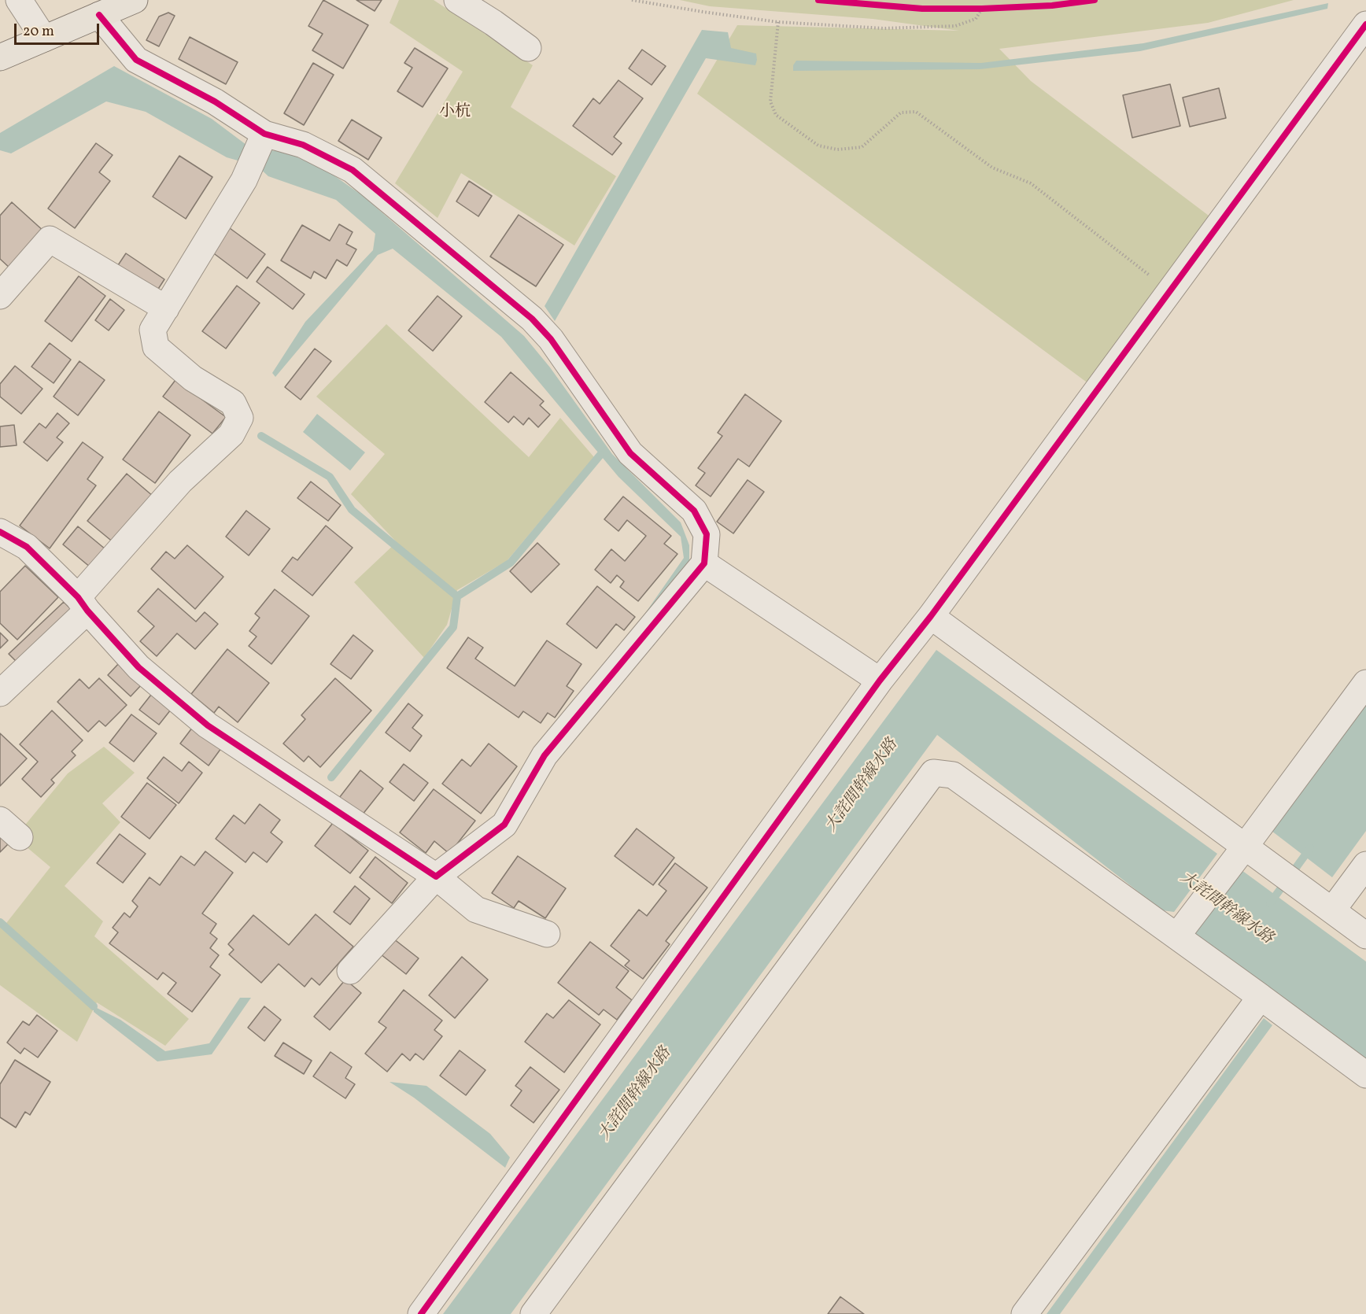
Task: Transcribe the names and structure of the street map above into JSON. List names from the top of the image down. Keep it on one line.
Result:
{"districts":["小杭"],"water":["大詫間幹線水路"],"scale_bar":"20 m"}
